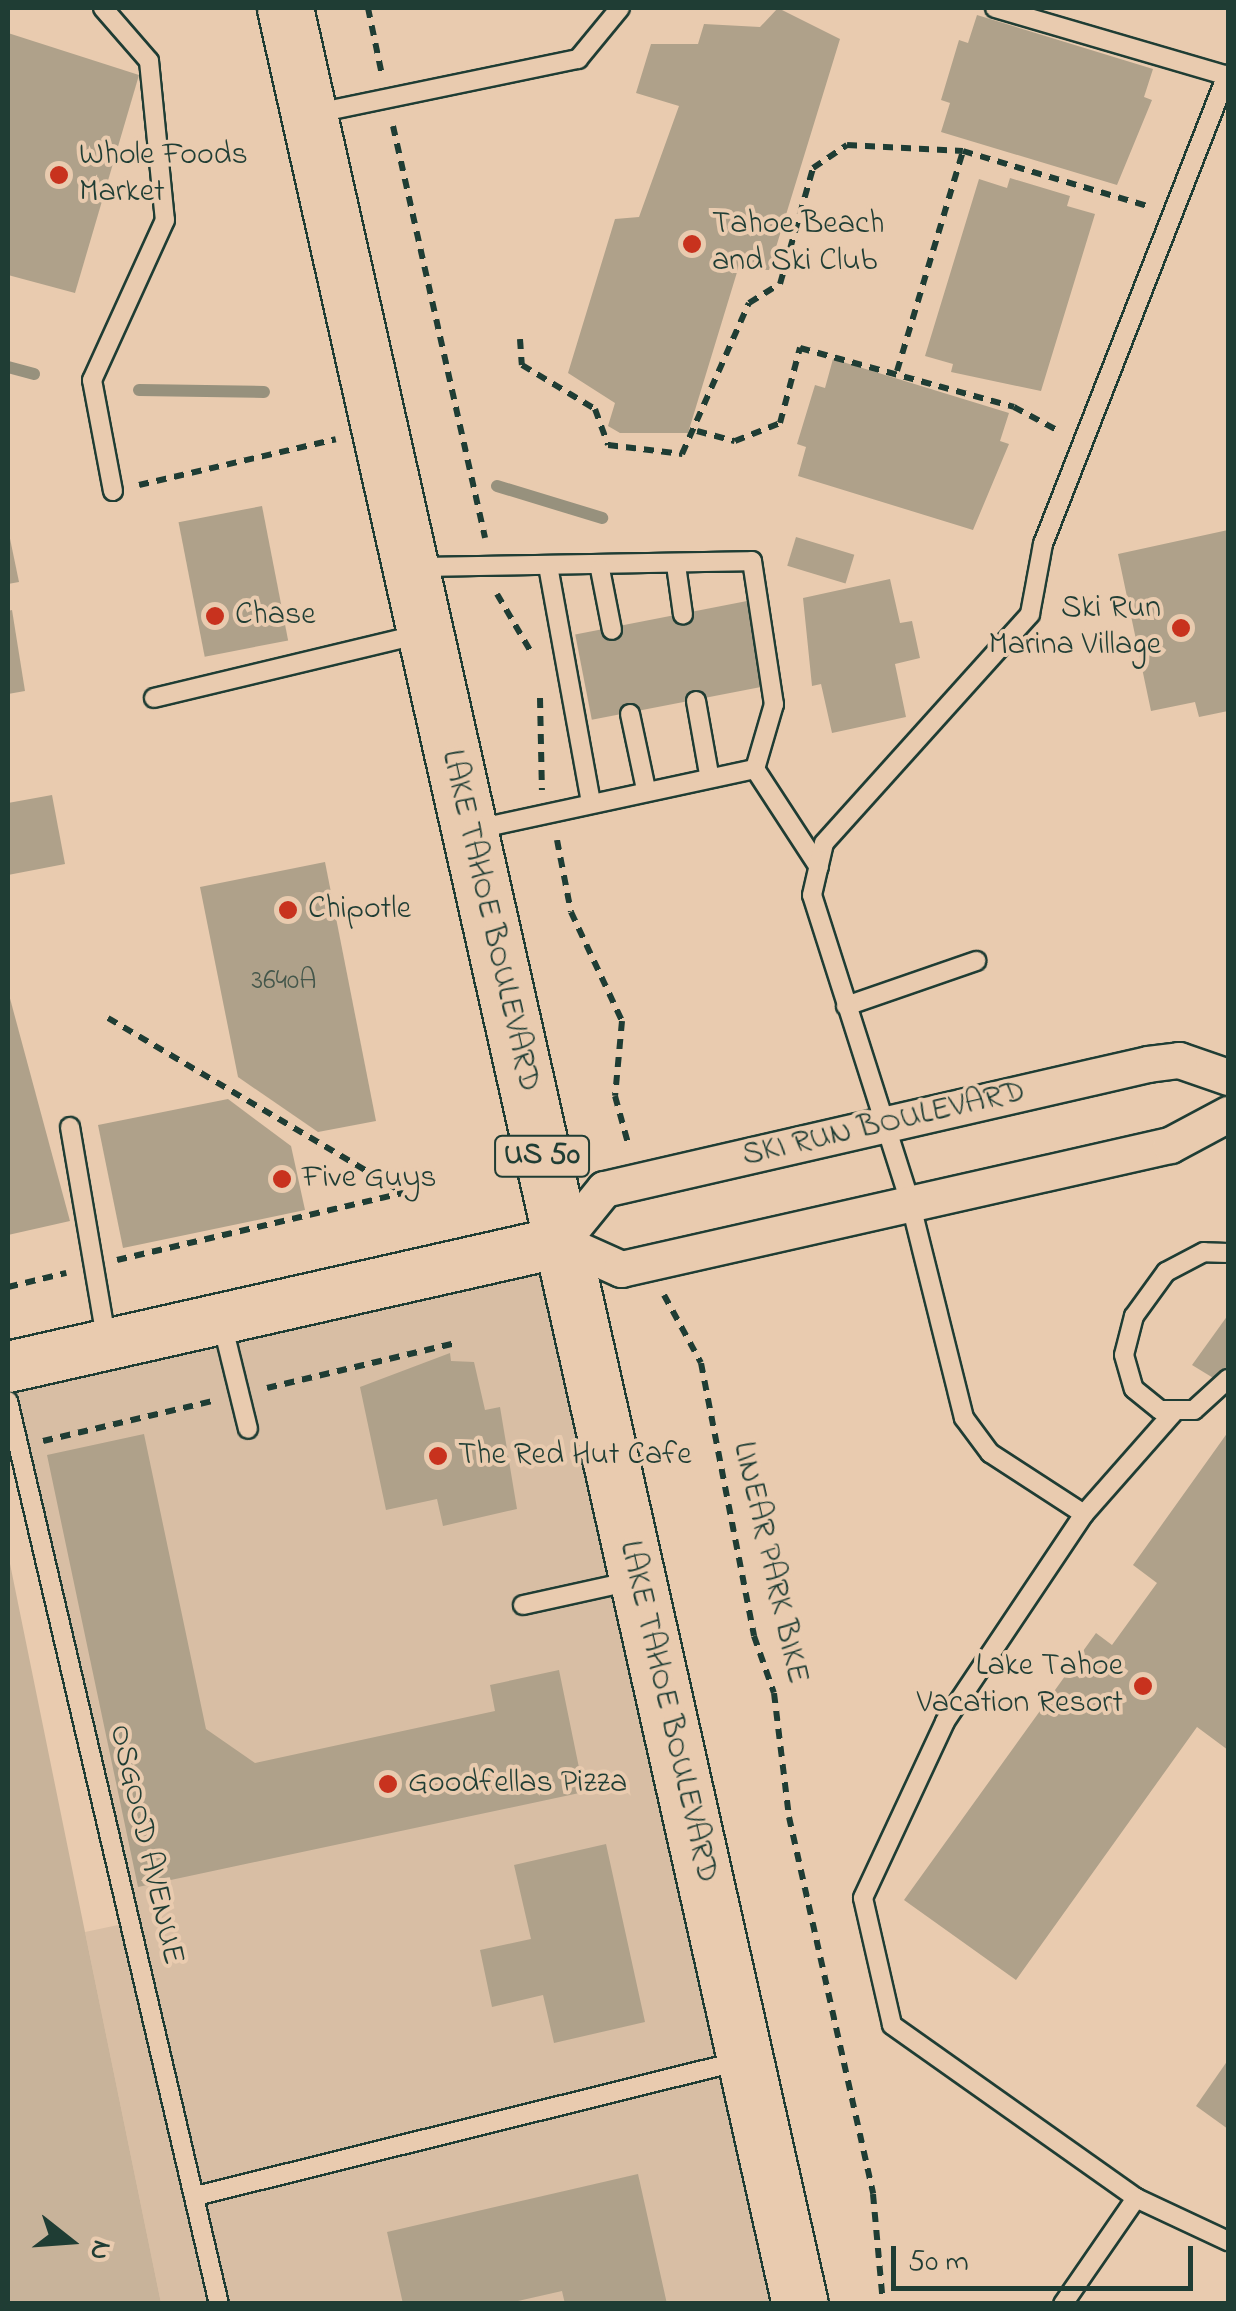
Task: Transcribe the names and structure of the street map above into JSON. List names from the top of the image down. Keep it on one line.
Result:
{"streets":{"highway":["LAKE TAHOE BOULEVARD","US 50"],"street":["SKI RUN BOULEVARD"],"lane":["OSGOOD AVENUE"],"path":["LINEAR PARK BIKE"]},"crossings":[["LAKE TAHOE BOULEVARD","SKI RUN BOULEVARD"]],"places":["Whole Foods Market","Tahoe Beach and Ski Club","Chase","Ski Run Marina Village","Chipotle","Five Guys","The Red Hut Cafe","Lake Tahoe Vacation Resort","Goodfellas Pizza"],"house_numbers":["3640A"],"scale_bar":"50 m","north":"right"}
